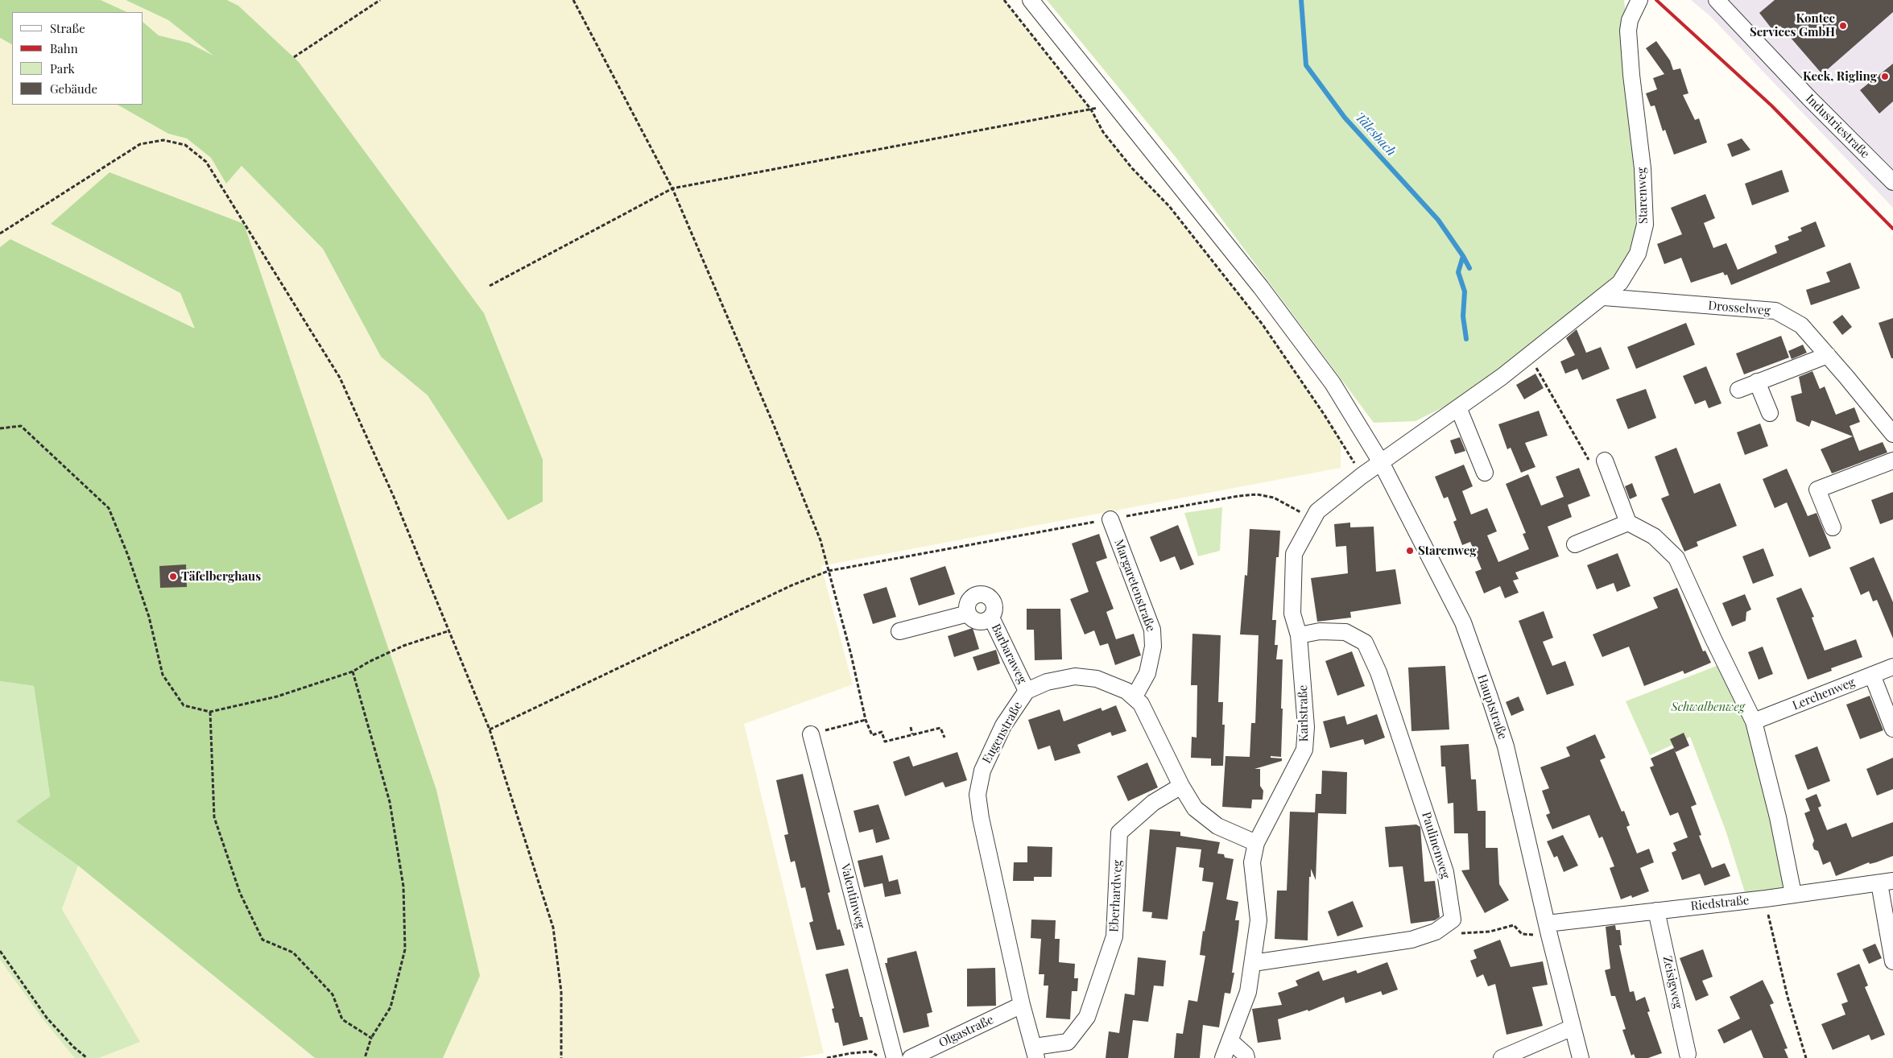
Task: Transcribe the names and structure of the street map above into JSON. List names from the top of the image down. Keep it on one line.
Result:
{"streets":{"street":["Industriestraße","Starenweg","Drosselweg","Margaretenstraße","Barbaraweg","Lerchenweg","Hauptstraße","Karlstraße","Eugenstraße","Paulinenweg","Valentinweg","Eberhardweg","Riedstraße","Zeisigweg","Olgastraße"]},"crossings":[["Starenweg","Drosselweg"],["Starenweg","Hauptstraße"],["Starenweg","Karlstraße"],["Margaretenstraße","Eugenstraße"],["Barbaraweg","Eugenstraße"],["Hauptstraße","Karlstraße"],["Hauptstraße","Riedstraße"],["Karlstraße","Eugenstraße"],["Karlstraße","Paulinenweg"],["Eugenstraße","Eberhardweg"],["Eugenstraße","Olgastraße"],["Riedstraße","Zeisigweg"]],"water":["Tälesbach"],"parks":["Schwalbenweg"],"places":["Kontec Services GmbH","Keck, Rigling","Starenweg","Täfelberghaus"],"legend":["Straße","Bahn","Park","Gebäude"]}
